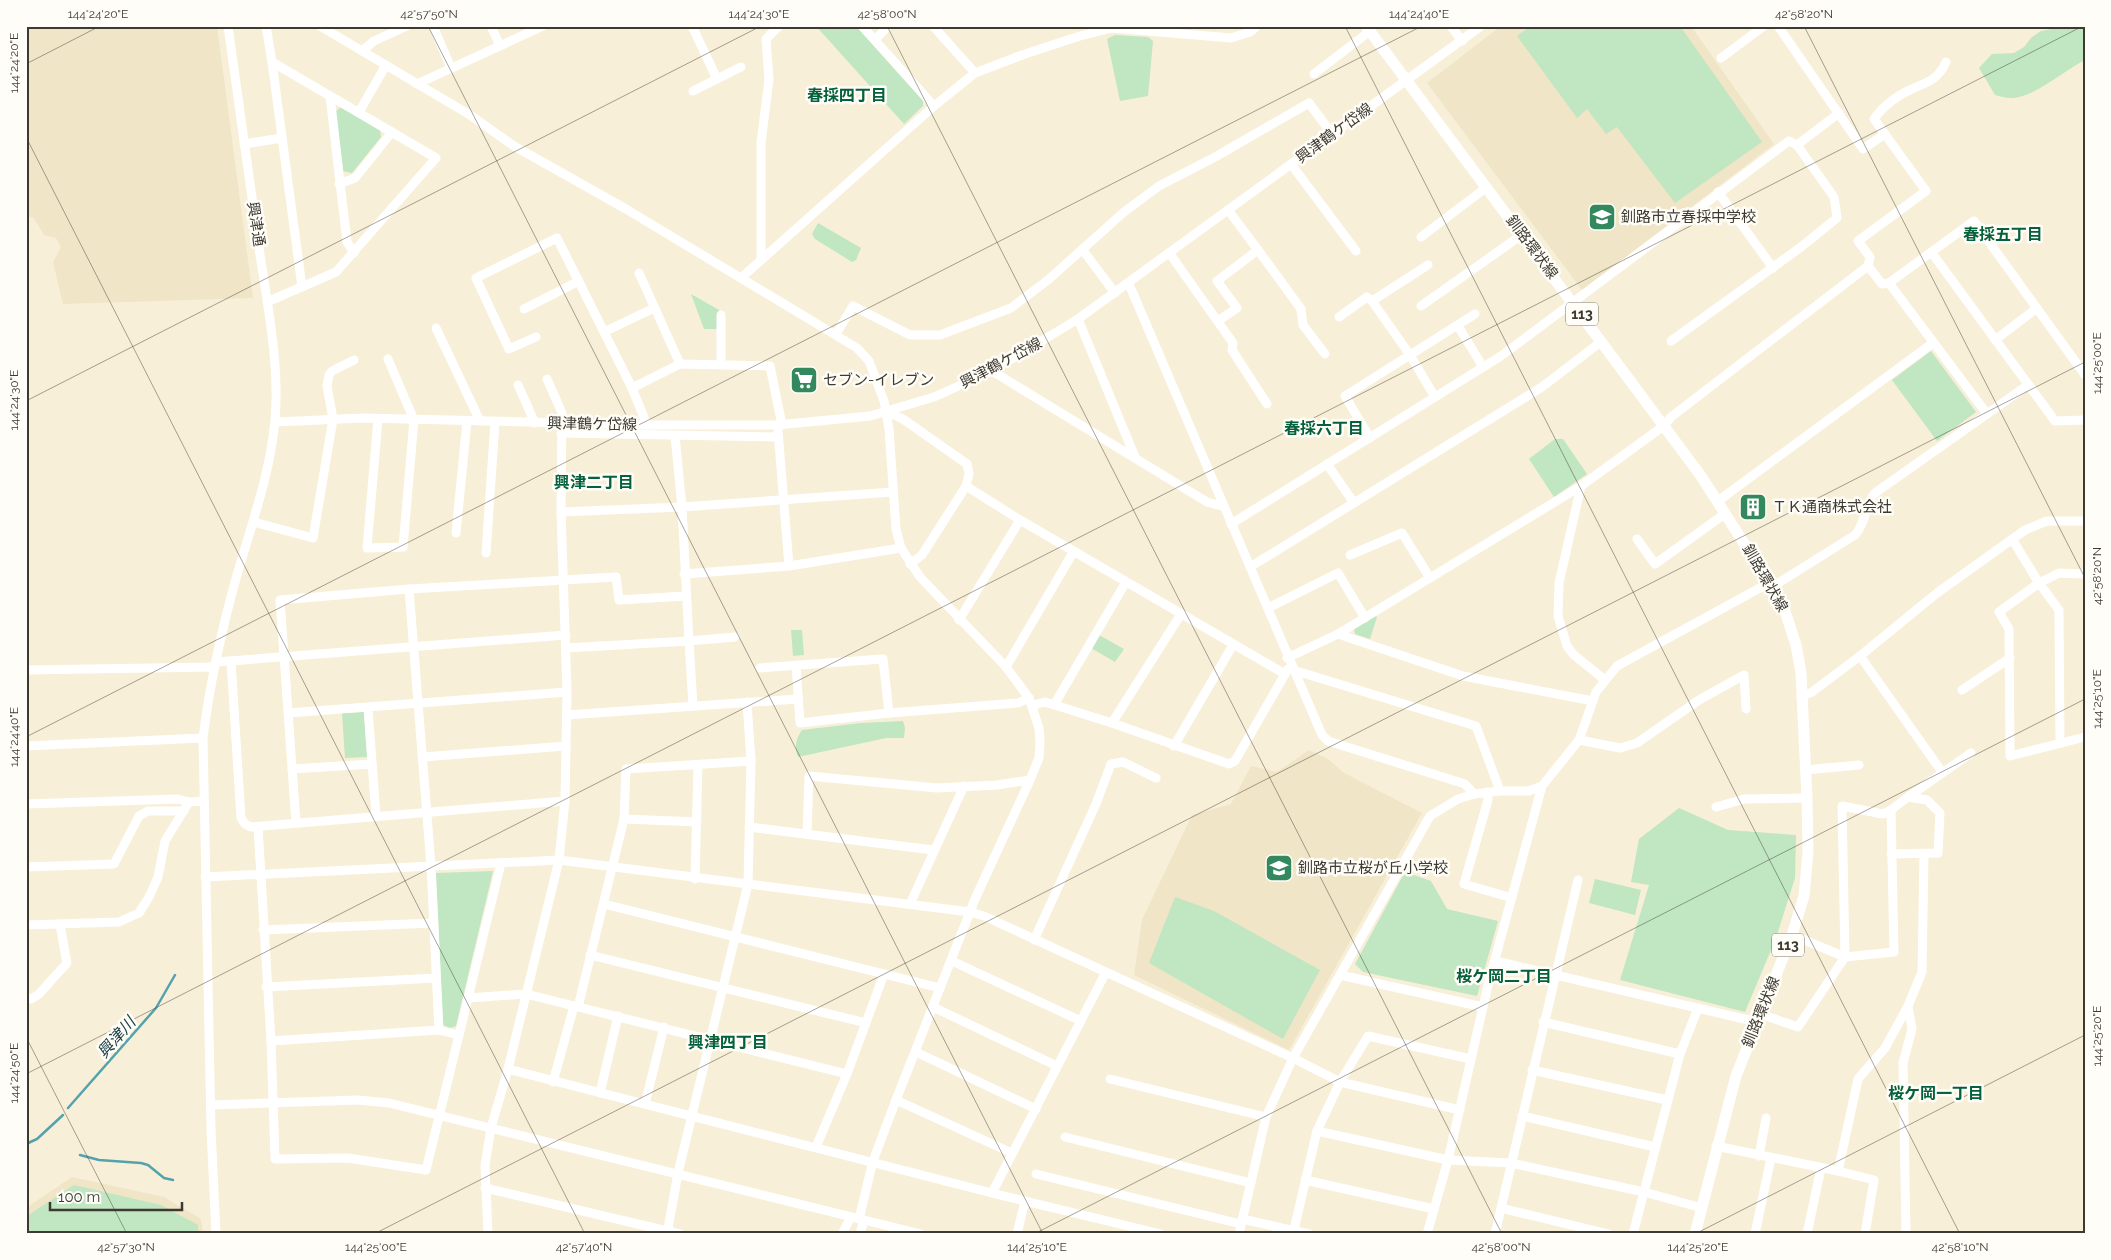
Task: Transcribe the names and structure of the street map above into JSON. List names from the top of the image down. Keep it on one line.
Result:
{"streets":{"main road":["釧路環状線","113"],"street":["興津鶴ケ岱線","興津通"]},"crossings":[["興津鶴ケ岱線","興津通"],["興津鶴ケ岱線","釧路環状線"]],"districts":["春採四丁目","春採五丁目","春採六丁目","興津二丁目","桜ケ岡二丁目","興津四丁目","桜ケ岡一丁目"],"water":["興津川"],"places":{"school or university":["釧路市立春採中学校","釧路市立桜が丘小学校"],"supermarket":["セブン-イレブン"],"building":["ＴＫ通商株式会社"]},"scale_bar":"100 m","coordinates":["144°24'20\"E","42°57'50\"N","144°24'30\"E","42°58'00\"N","144°24'40\"E","42°58'20\"N","144°25'00\"E","144°25'10\"E","144°25'20\"E","144°24'50\"E","42°57'30\"N","42°57'40\"N","42°58'10\"N"]}
